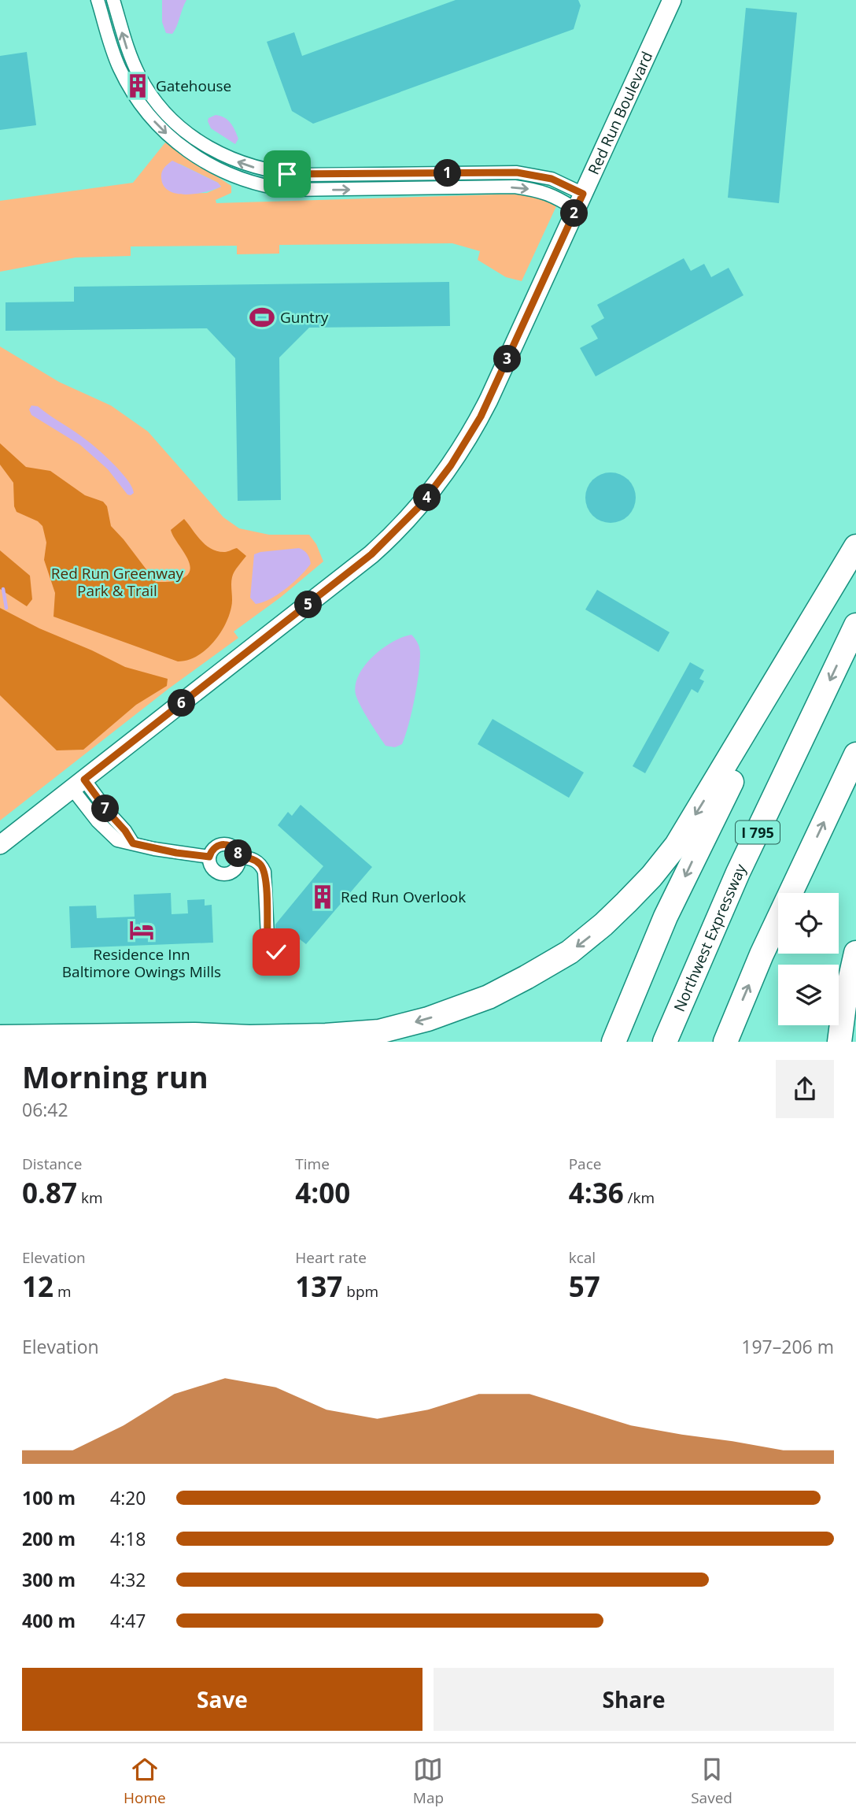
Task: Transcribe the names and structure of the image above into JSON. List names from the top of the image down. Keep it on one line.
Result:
{"streets":{"highway":["I 795","Northwest Expressway"],"main road":["Red Run Boulevard"]},"parks":["Red Run Greenway Park & Trail"],"places":{"building":["Gatehouse","Red Run Overlook"],"sports":["Guntry"],"hotel":["Residence Inn Baltimore Owings Mills"]},"page":{"pins":["1","2","3","4","5","6","7","8"],"heading":["Morning run","06:42"],"stats":[["Distance","0.87 km"],["Time","4:00"],["Pace","4:36 /km"],["Elevation","12 m"],["Heart rate","137 bpm"],["kcal","57"]],"chart":["Elevation","197–206 m"],"list":[{"name":"100 m","note":"4:20"},{"name":"200 m","note":"4:18"},{"name":"300 m","note":"4:32"},{"name":"400 m","note":"4:47"}],"buttons":["Save","Share"],"tabs":["Home","Map","Saved"]}}
